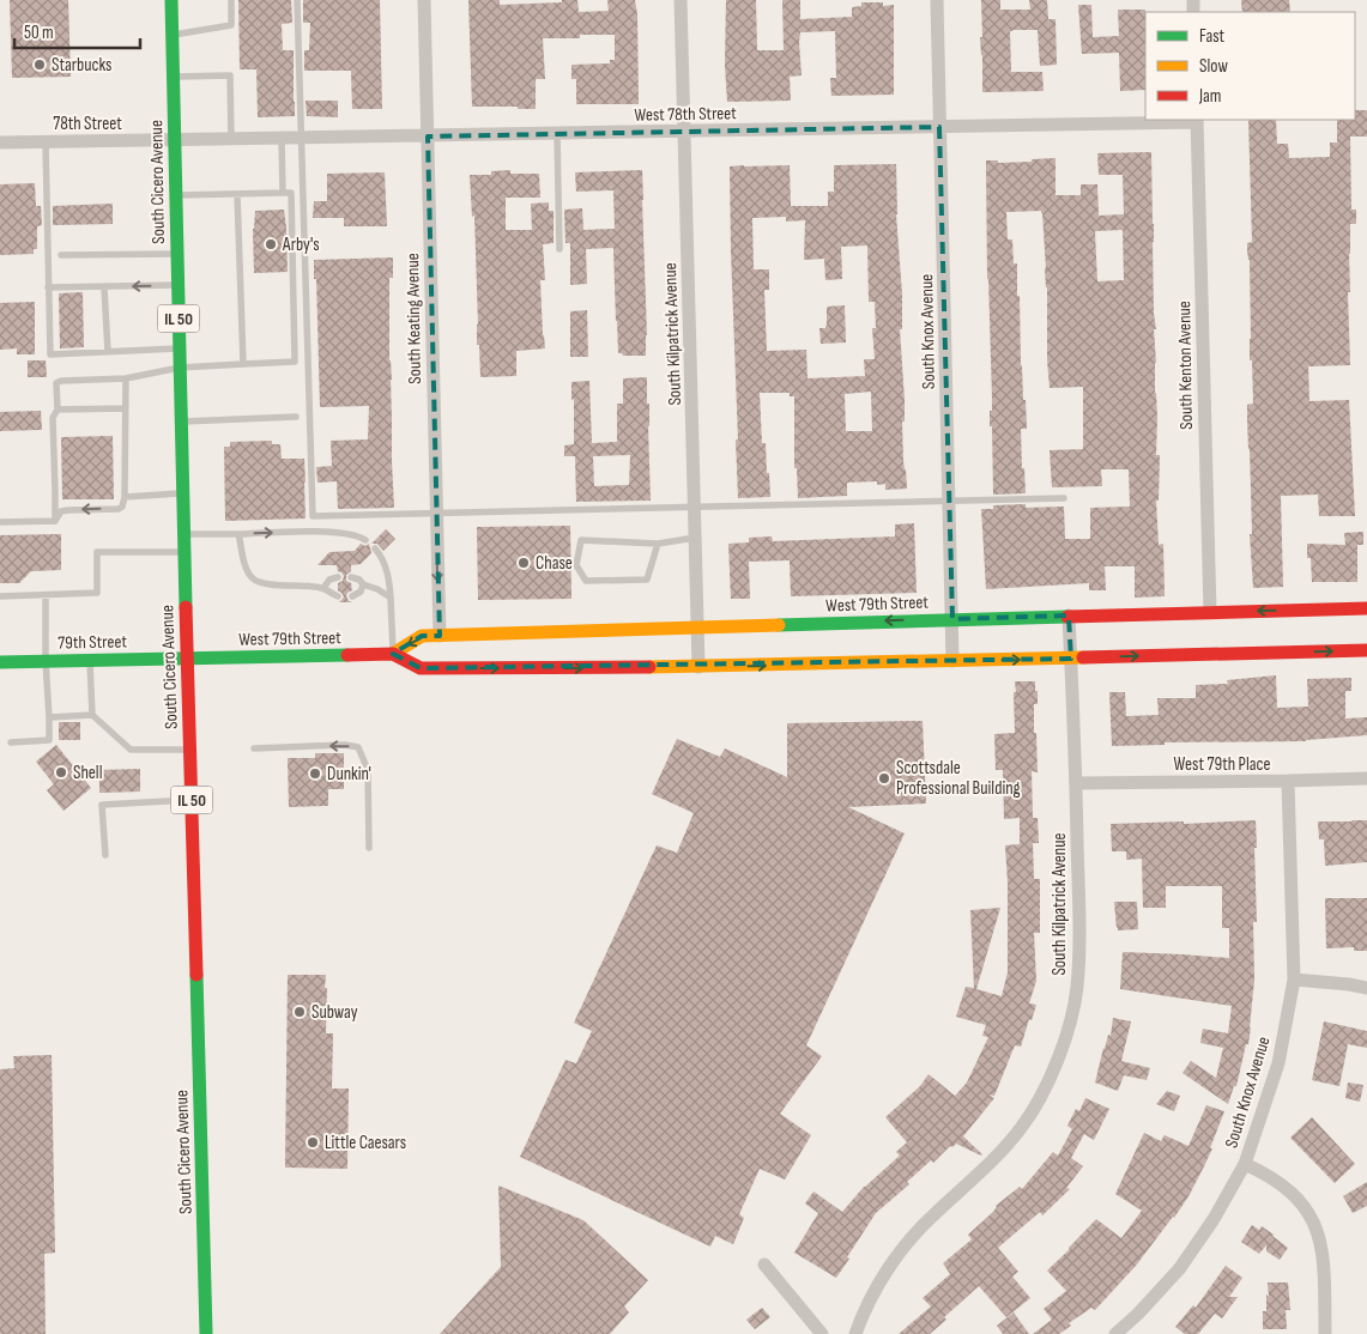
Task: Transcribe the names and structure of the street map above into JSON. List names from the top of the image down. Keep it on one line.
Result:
{"streets":{"main road":["South Cicero Avenue","IL 50","West 79th Street","79th Street"],"street":["West 78th Street","78th Street","South Keating Avenue","South Knox Avenue","South Kilpatrick Avenue","South Kenton Avenue","West 79th Place"]},"crossings":[["West 78th Street","78th Street"],["West 78th Street","South Cicero Avenue"],["West 78th Street","South Keating Avenue"],["West 78th Street","South Knox Avenue"],["West 78th Street","South Kilpatrick Avenue"],["West 78th Street","South Kenton Avenue"],["78th Street","South Cicero Avenue"],["South Cicero Avenue","West 79th Street"],["South Cicero Avenue","79th Street"],["South Keating Avenue","West 79th Street"],["South Knox Avenue","West 79th Street"],["South Knox Avenue","West 79th Place"],["South Kilpatrick Avenue","West 79th Street"],["South Kilpatrick Avenue","West 79th Place"],["South Kenton Avenue","West 79th Street"],["West 79th Street","79th Street"]],"places":["Starbucks","Arby's","Chase","Shell","Dunkin'","Scottsdale Professional Building","Subway","Little Caesars"],"legend":["Fast","Slow","Jam"],"scale_bar":"50 m"}
